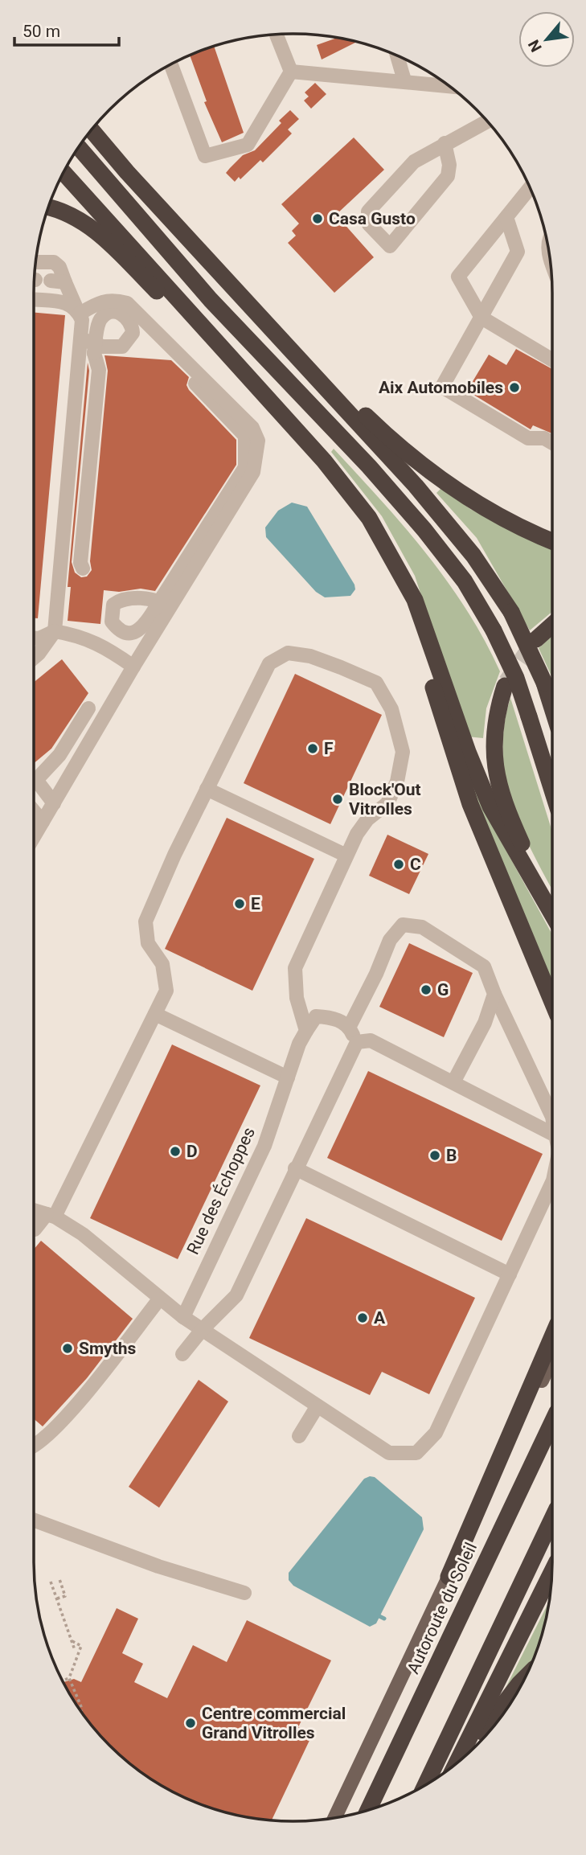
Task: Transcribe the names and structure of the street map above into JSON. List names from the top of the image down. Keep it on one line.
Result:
{"streets":{"highway":["Autoroute du Soleil"],"street":["Rue des Échoppes"]},"places":["Casa Gusto","Aix Automobiles","F","Block'Out Vitrolles","C","E","G","D","B","A","Smyths","Centre commercial Grand Vitrolles"],"scale_bar":"50 m","north":"bottom left"}
